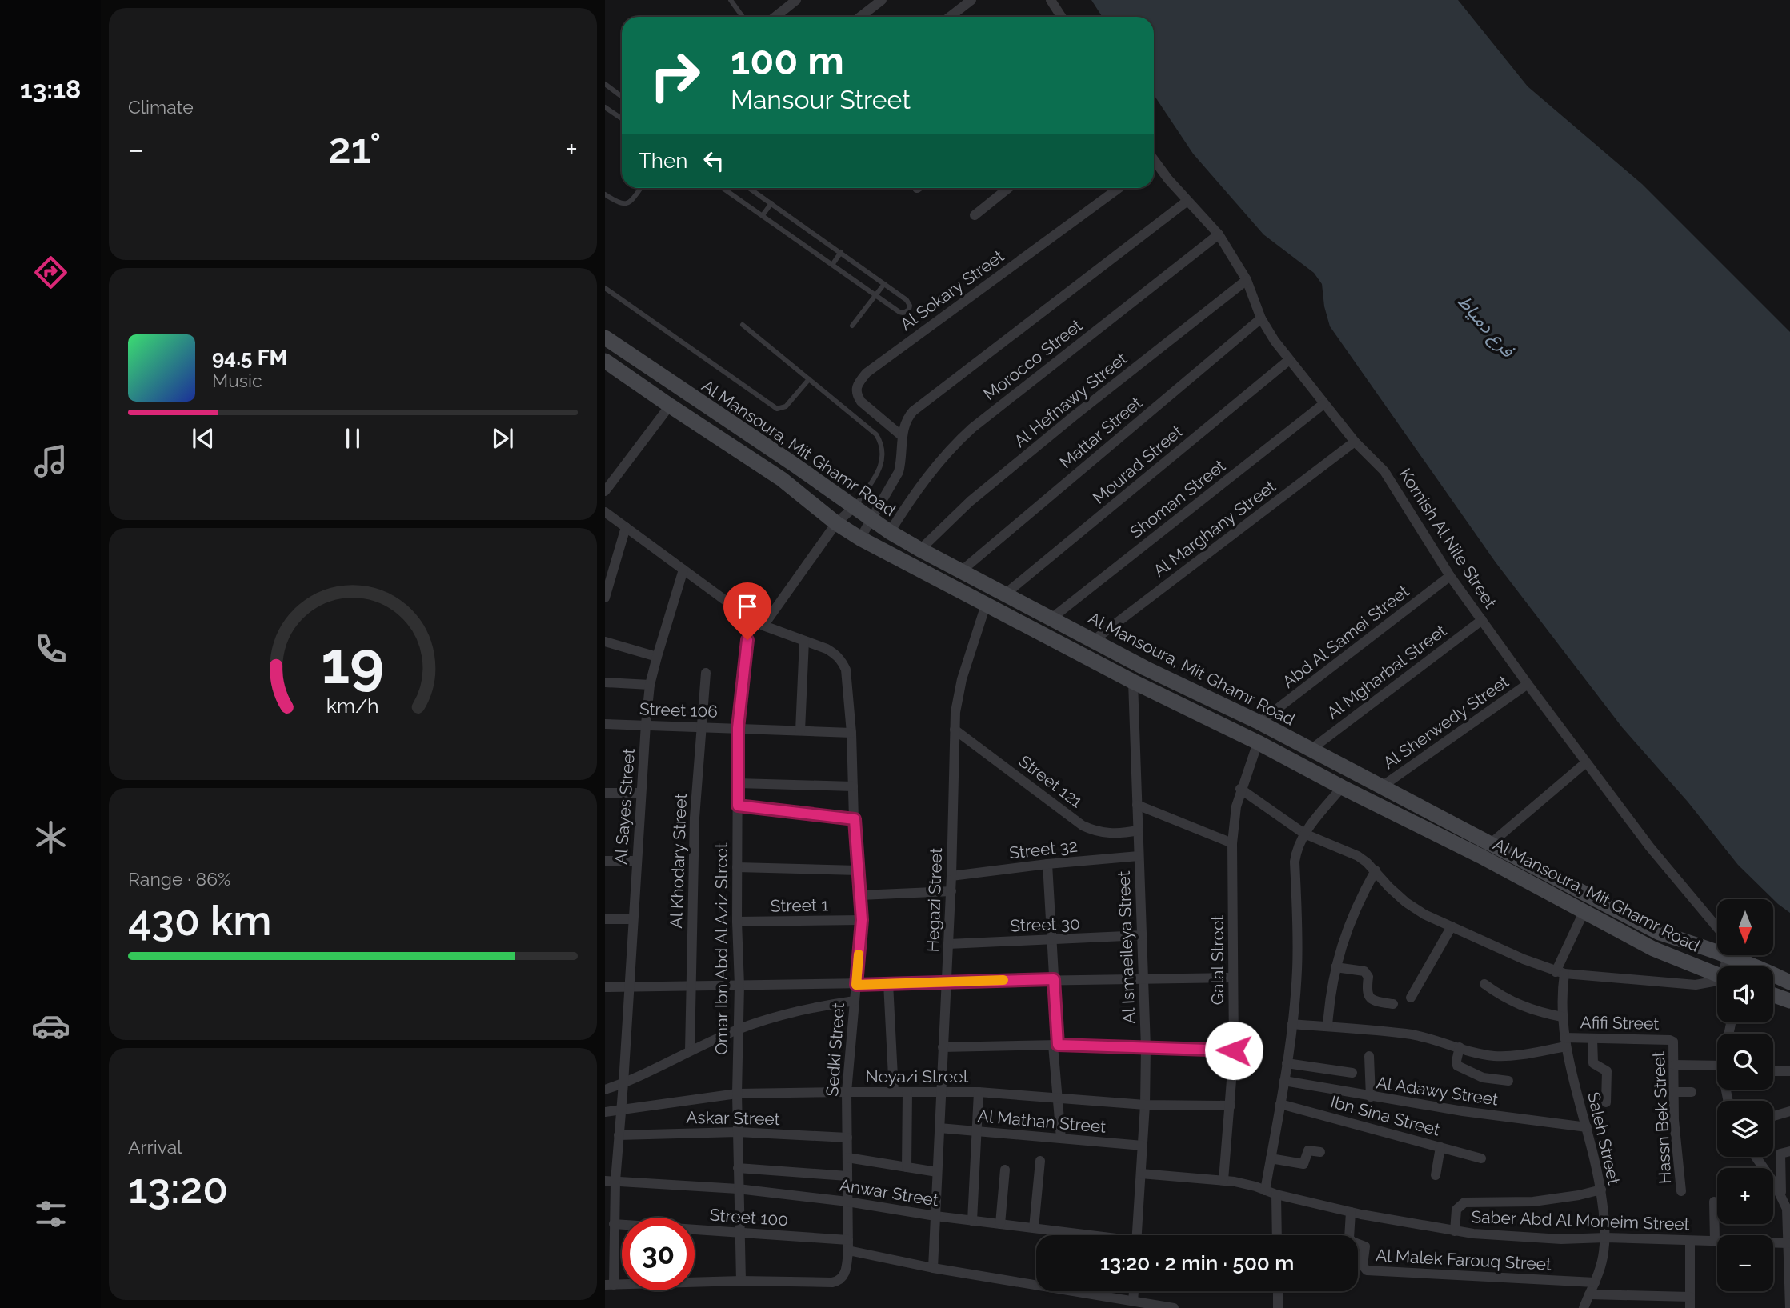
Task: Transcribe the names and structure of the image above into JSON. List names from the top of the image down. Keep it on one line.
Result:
{"streets":{"main road":["Al Mansoura, Mit Ghamr Road"],"street":["Al Sokary Street","Morocco Street","Al Hefnawy Street","Mattar Street","Mourad Street","Shoman Street","Al Marghany Street","Kornish Al Nile Street","Abd Al Samei Street","Al Mgharbal Street","Street 106","Al Sherwedy Street","Street 121","Al Sayes Street","Street 32","Al Khodary Street","Hegazi Street","Street 1","Street 30","Al Ismaeileya Street","Omar Ibn Abd Al Aziz Street","Galal Street","Afifi Street","Sedki Street","Neyazi Street","Al Adawy Street","Ibn Sina Street","Hassn Bek Street","Askar Street","Al Mathan Street","Saleh Street","Anwar Street","Street 100","Saber Abd Al Moneim Street","Al Malek Farouq Street"]},"crossings":[["Morocco Street","Al Mansoura, Mit Ghamr Road"],["Morocco Street","Kornish Al Nile Street"],["Al Hefnawy Street","Al Mansoura, Mit Ghamr Road"],["Al Hefnawy Street","Kornish Al Nile Street"],["Mattar Street","Al Mansoura, Mit Ghamr Road"],["Mattar Street","Kornish Al Nile Street"],["Al Mansoura, Mit Ghamr Road","Mourad Street"],["Al Mansoura, Mit Ghamr Road","Shoman Street"],["Al Mansoura, Mit Ghamr Road","Al Marghany Street"],["Al Mansoura, Mit Ghamr Road","Abd Al Samei Street"],["Al Mansoura, Mit Ghamr Road","Al Mgharbal Street"],["Al Mansoura, Mit Ghamr Road","Al Sherwedy Street"],["Al Mansoura, Mit Ghamr Road","Hegazi Street"],["Al Mansoura, Mit Ghamr Road","Al Ismaeileya Street"],["Al Mansoura, Mit Ghamr Road","Galal Street"],["Al Mansoura, Mit Ghamr Road","Saleh Street"],["Mourad Street","Kornish Al Nile Street"],["Shoman Street","Kornish Al Nile Street"],["Al Marghany Street","Kornish Al Nile Street"],["Kornish Al Nile Street","Abd Al Samei Street"],["Kornish Al Nile Street","Al Mgharbal Street"],["Kornish Al Nile Street","Al Sherwedy Street"],["Street 106","Al Sayes Street"],["Street 106","Al Khodary Street"],["Street 106","Omar Ibn Abd Al Aziz Street"],["Street 106","Sedki Street"],["Street 121","Hegazi Street"],["Street 121","Al Ismaeileya Street"],["Al Sayes Street","Sedki Street"],["Al Sayes Street","Neyazi Street"],["Al Sayes Street","Askar Street"],["Al Sayes Street","Anwar Street"],["Al Sayes Street","Street 100"],["Street 32","Hegazi Street"],["Street 32","Al Ismaeileya Street"],["Hegazi Street","Street 30"],["Hegazi Street","Neyazi Street"],["Hegazi Street","Al Mathan Street"],["Hegazi Street","Anwar Street"],["Hegazi Street","Street 100"],["Street 1","Omar Ibn Abd Al Aziz Street"],["Street 1","Sedki Street"],["Street 30","Al Ismaeileya Street"],["Al Ismaeileya Street","Neyazi Street"],["Al Ismaeileya Street","Al Mathan Street"],["Al Ismaeileya Street","Saber Abd Al Moneim Street"],["Omar Ibn Abd Al Aziz Street","Sedki Street"],["Omar Ibn Abd Al Aziz Street","Neyazi Street"],["Omar Ibn Abd Al Aziz Street","Askar Street"],["Omar Ibn Abd Al Aziz Street","Anwar Street"],["Omar Ibn Abd Al Aziz Street","Street 100"],["Galal Street","Neyazi Street"],["Galal Street","Saber Abd Al Moneim Street"],["Afifi Street","Hassn Bek Street"],["Afifi Street","Saleh Street"],["Sedki Street","Neyazi Street"],["Sedki Street","Askar Street"],["Sedki Street","Anwar Street"],["Sedki Street","Street 100"],["Al Adawy Street","Saleh Street"],["Saleh Street","Saber Abd Al Moneim Street"],["Saleh Street","Al Malek Farouq Street"],["Saber Abd Al Moneim Street","Al Malek Farouq Street"]],"water":["فرع دمياط"],"north":"bottom","page":{"tabs":"13:18","tile":["Climate",["Range · 86%","430 km"],["Arrival","13:20"]],"turn":["100 m","Mansour Street"],"heat":["−","21°","+"],"then":"Then","song":["94.5 FM","Music"],"map_buttons":["+","−"],"limit":"30","trip":"13:20 · 2 min · 500 m","gauge":["19","km/h"]}}
